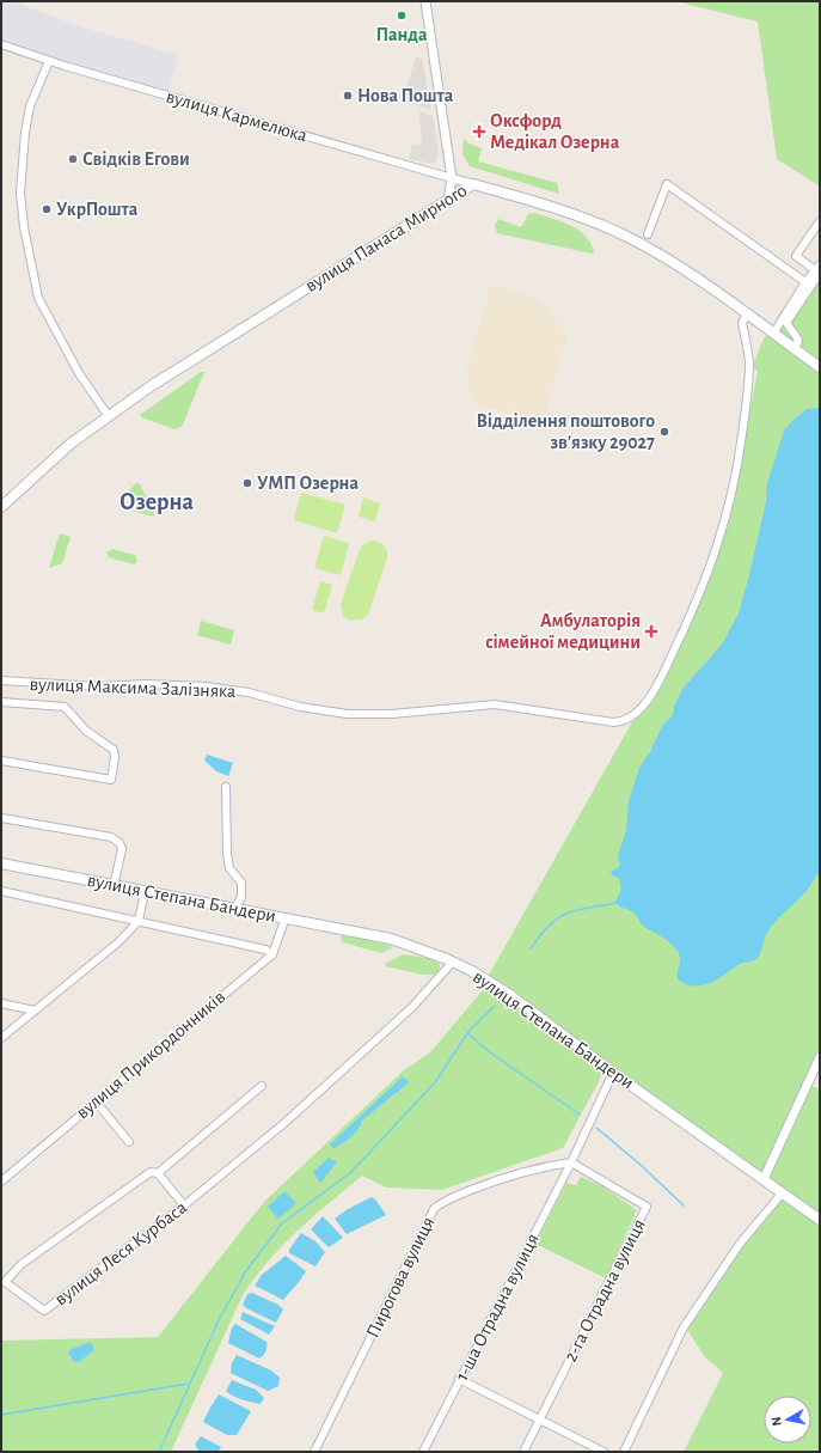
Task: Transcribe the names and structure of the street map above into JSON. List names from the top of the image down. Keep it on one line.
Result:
{"streets":{"main road":["вулиця Панаса Мирного","вулиця Степана Бандери"],"street":["вулиця Кармелюка","вулиця Максима Залізняка","вулиця Прикордонників","вулиця Леся Курбаса","Пирогова вулиця","2-га Отрадна вулиця","1-ша Отрадна вулиця"]},"crossings":[["вулиця Кармелюка","вулиця Панаса Мирного"],["вулиця Панаса Мирного","вулиця Максима Залізняка"],["вулиця Степана Бандери","вулиця Леся Курбаса"],["вулиця Степана Бандери","1-ша Отрадна вулиця"],["Пирогова вулиця","2-га Отрадна вулиця"],["Пирогова вулиця","1-ша Отрадна вулиця"],["2-га Отрадна вулиця","1-ша Отрадна вулиця"]],"districts":["Озерна"],"places":{"other":["Панда","Нова Пошта","Свідків Егови","УкрПошта","Відділення поштового зв’язку 29027","УМП Озерна"],"health":["Оксфорд Медікал Озерна","Амбулаторія сімейної медицини"]},"north":"left"}
